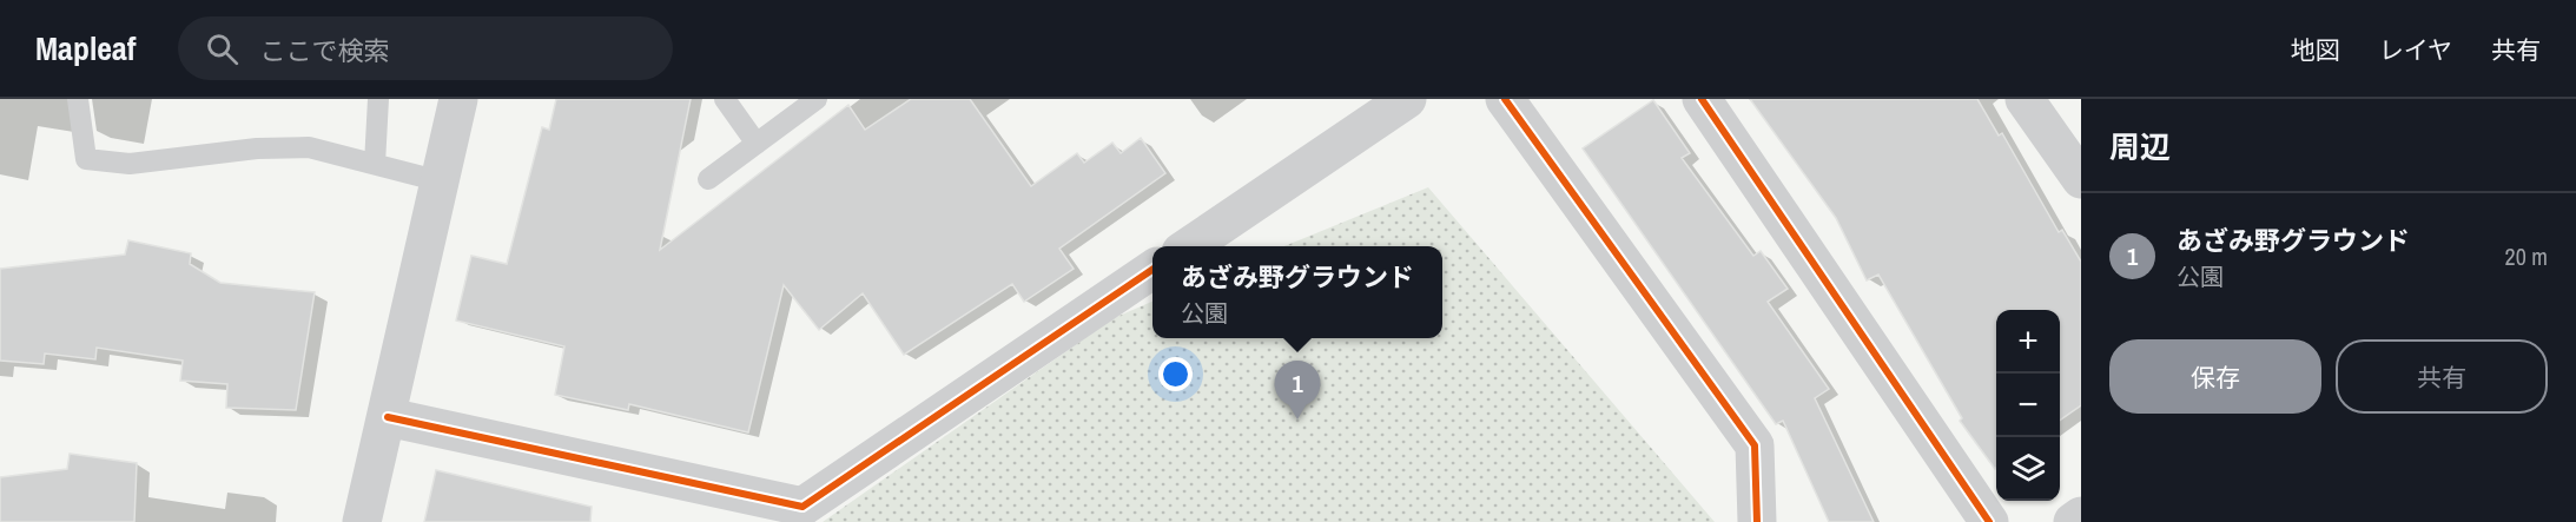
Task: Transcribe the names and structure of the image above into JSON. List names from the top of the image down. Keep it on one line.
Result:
{"page":{"header":"Mapleaf","search":"ここで検索","nav":["地図","レイヤ","共有"],"heading":"周辺","list":[{"mark":"1","name":"あざみ野グラウンド","note":"公園","value":"20 m"}],"popup":["あざみ野グラウンド","公園"],"map_buttons":["+","−"],"buttons":["保存","共有"],"pins":"1"}}
